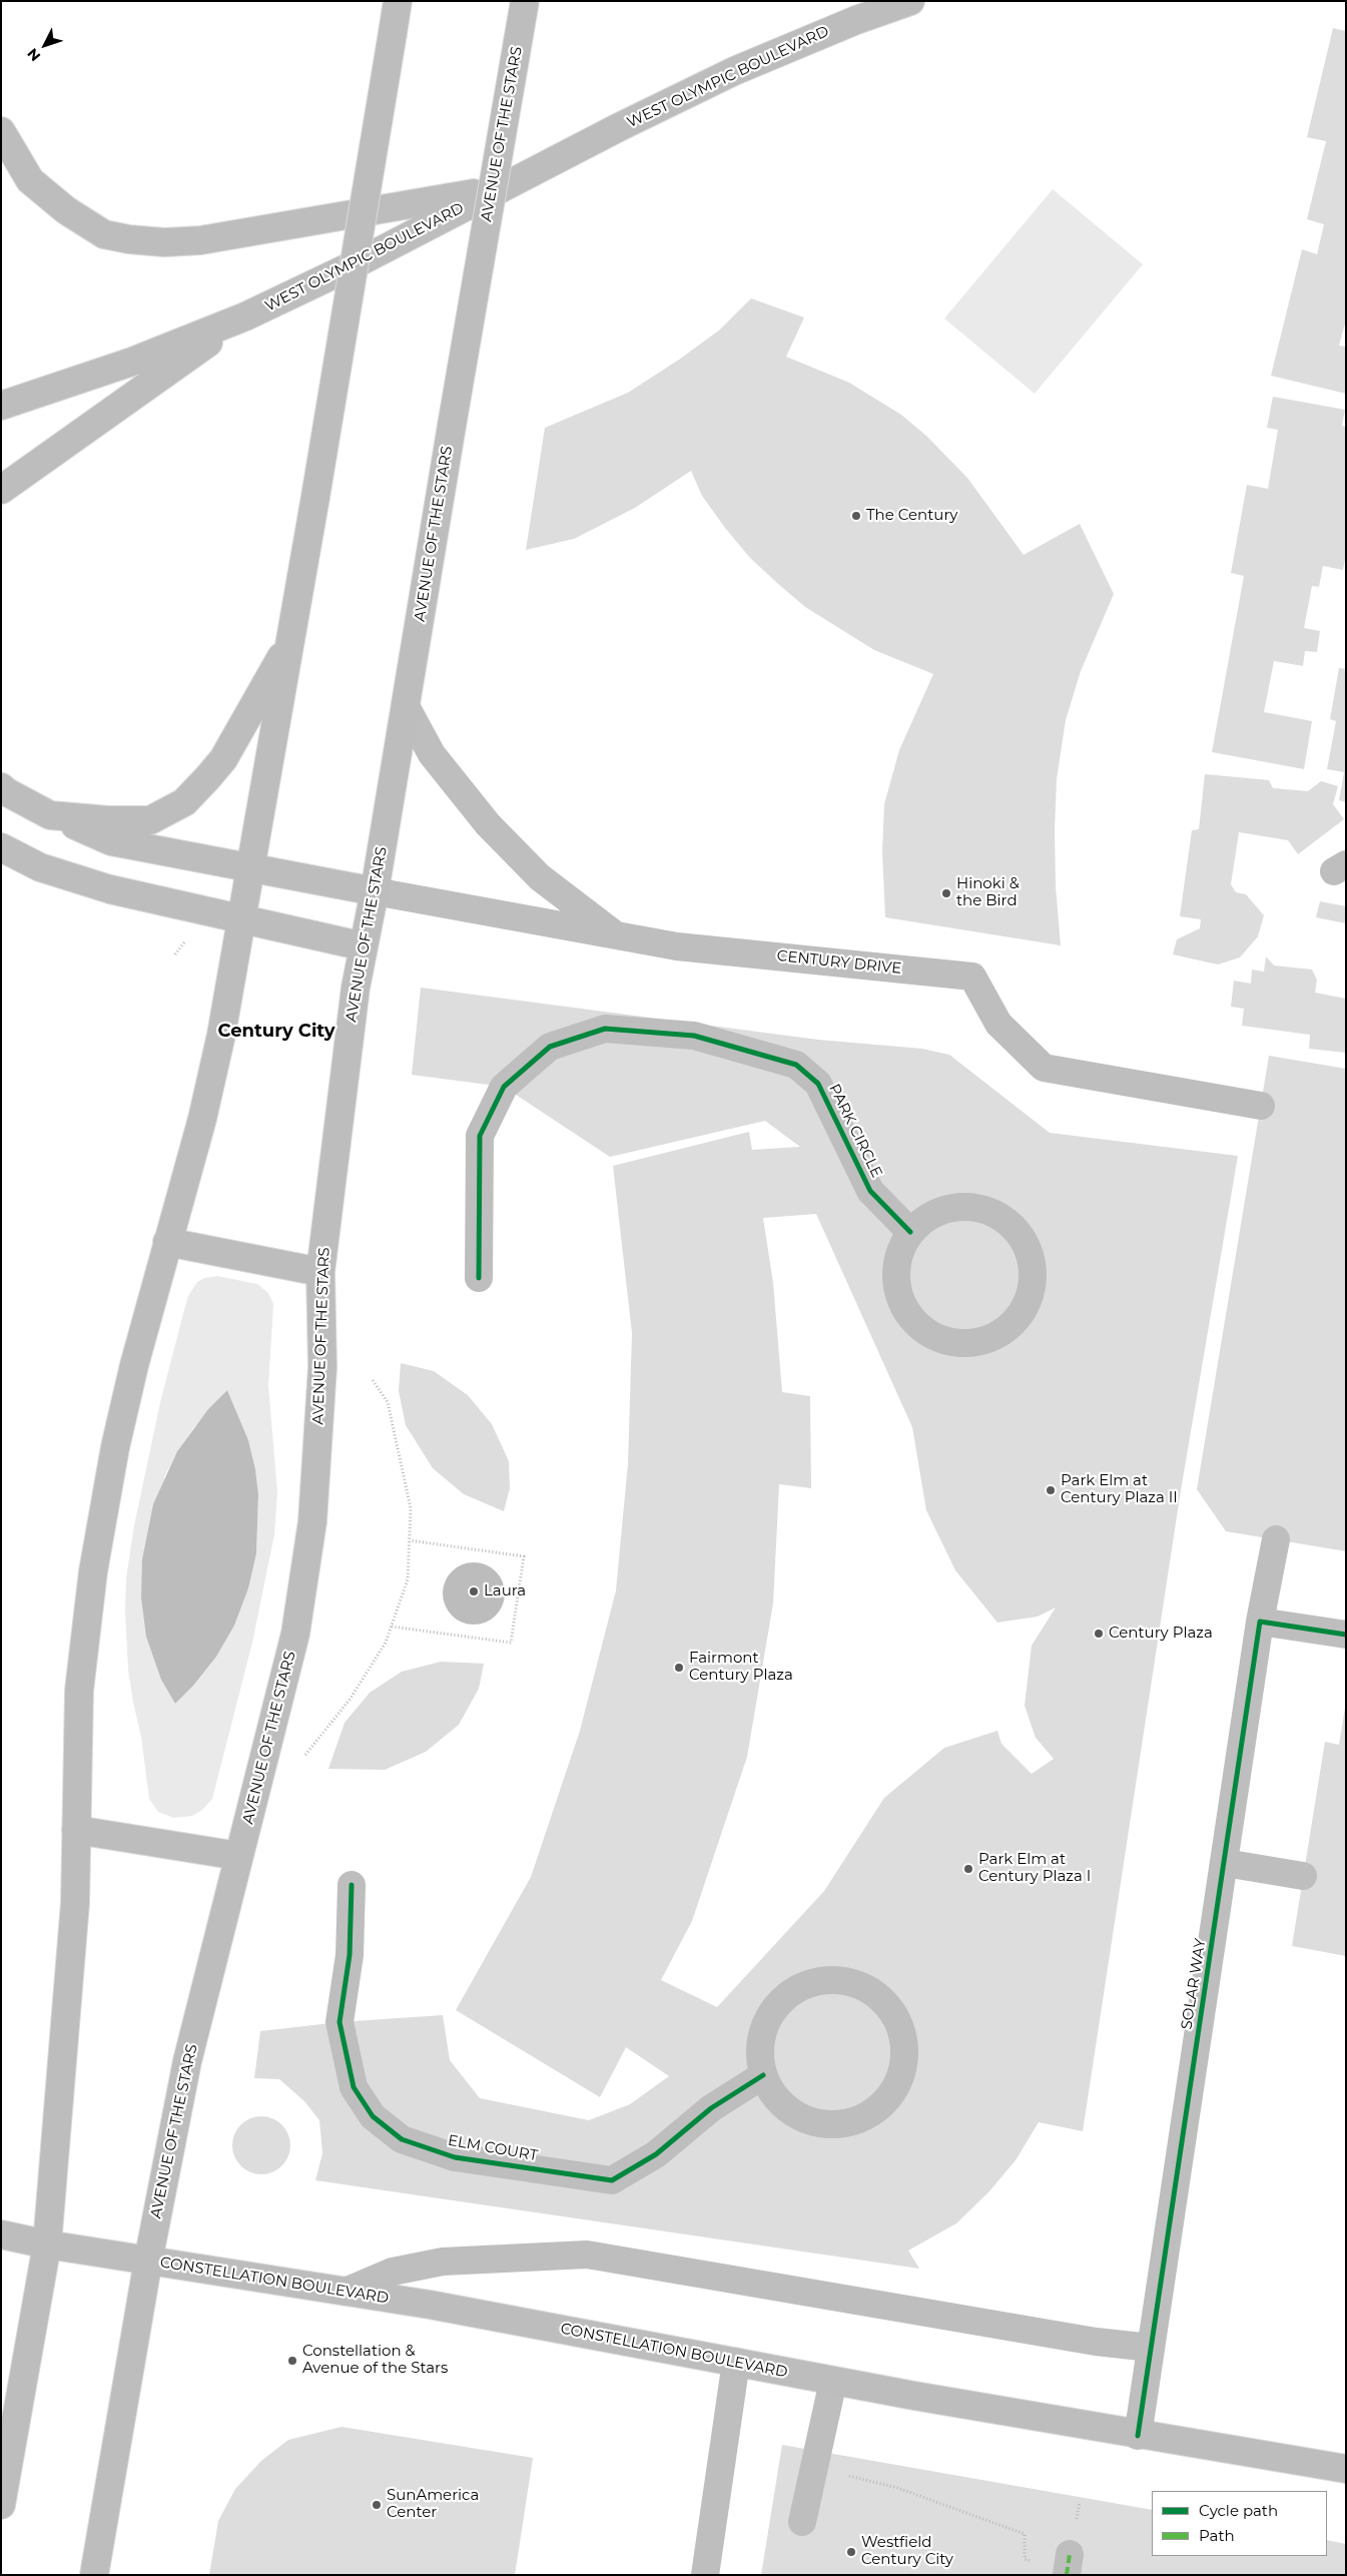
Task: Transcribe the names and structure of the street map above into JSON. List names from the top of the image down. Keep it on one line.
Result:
{"streets":{"main road":["WEST OLYMPIC BOULEVARD","AVENUE OF THE STARS","CONSTELLATION BOULEVARD"],"street":["CENTURY DRIVE","PARK CIRCLE","SOLAR WAY","ELM COURT"]},"crossings":[["AVENUE OF THE STARS","CENTURY DRIVE"],["AVENUE OF THE STARS","CONSTELLATION BOULEVARD"],["SOLAR WAY","CONSTELLATION BOULEVARD"]],"districts":["Century City"],"places":["The Century","Hinoki & the Bird","Park Elm at Century Plaza II","Laura","Century Plaza","Fairmont Century Plaza","Park Elm at Century Plaza I","Constellation & Avenue of the Stars","SunAmerica Center","Westfield Century City"],"legend":["Cycle path","Path"],"north":"bottom left"}
